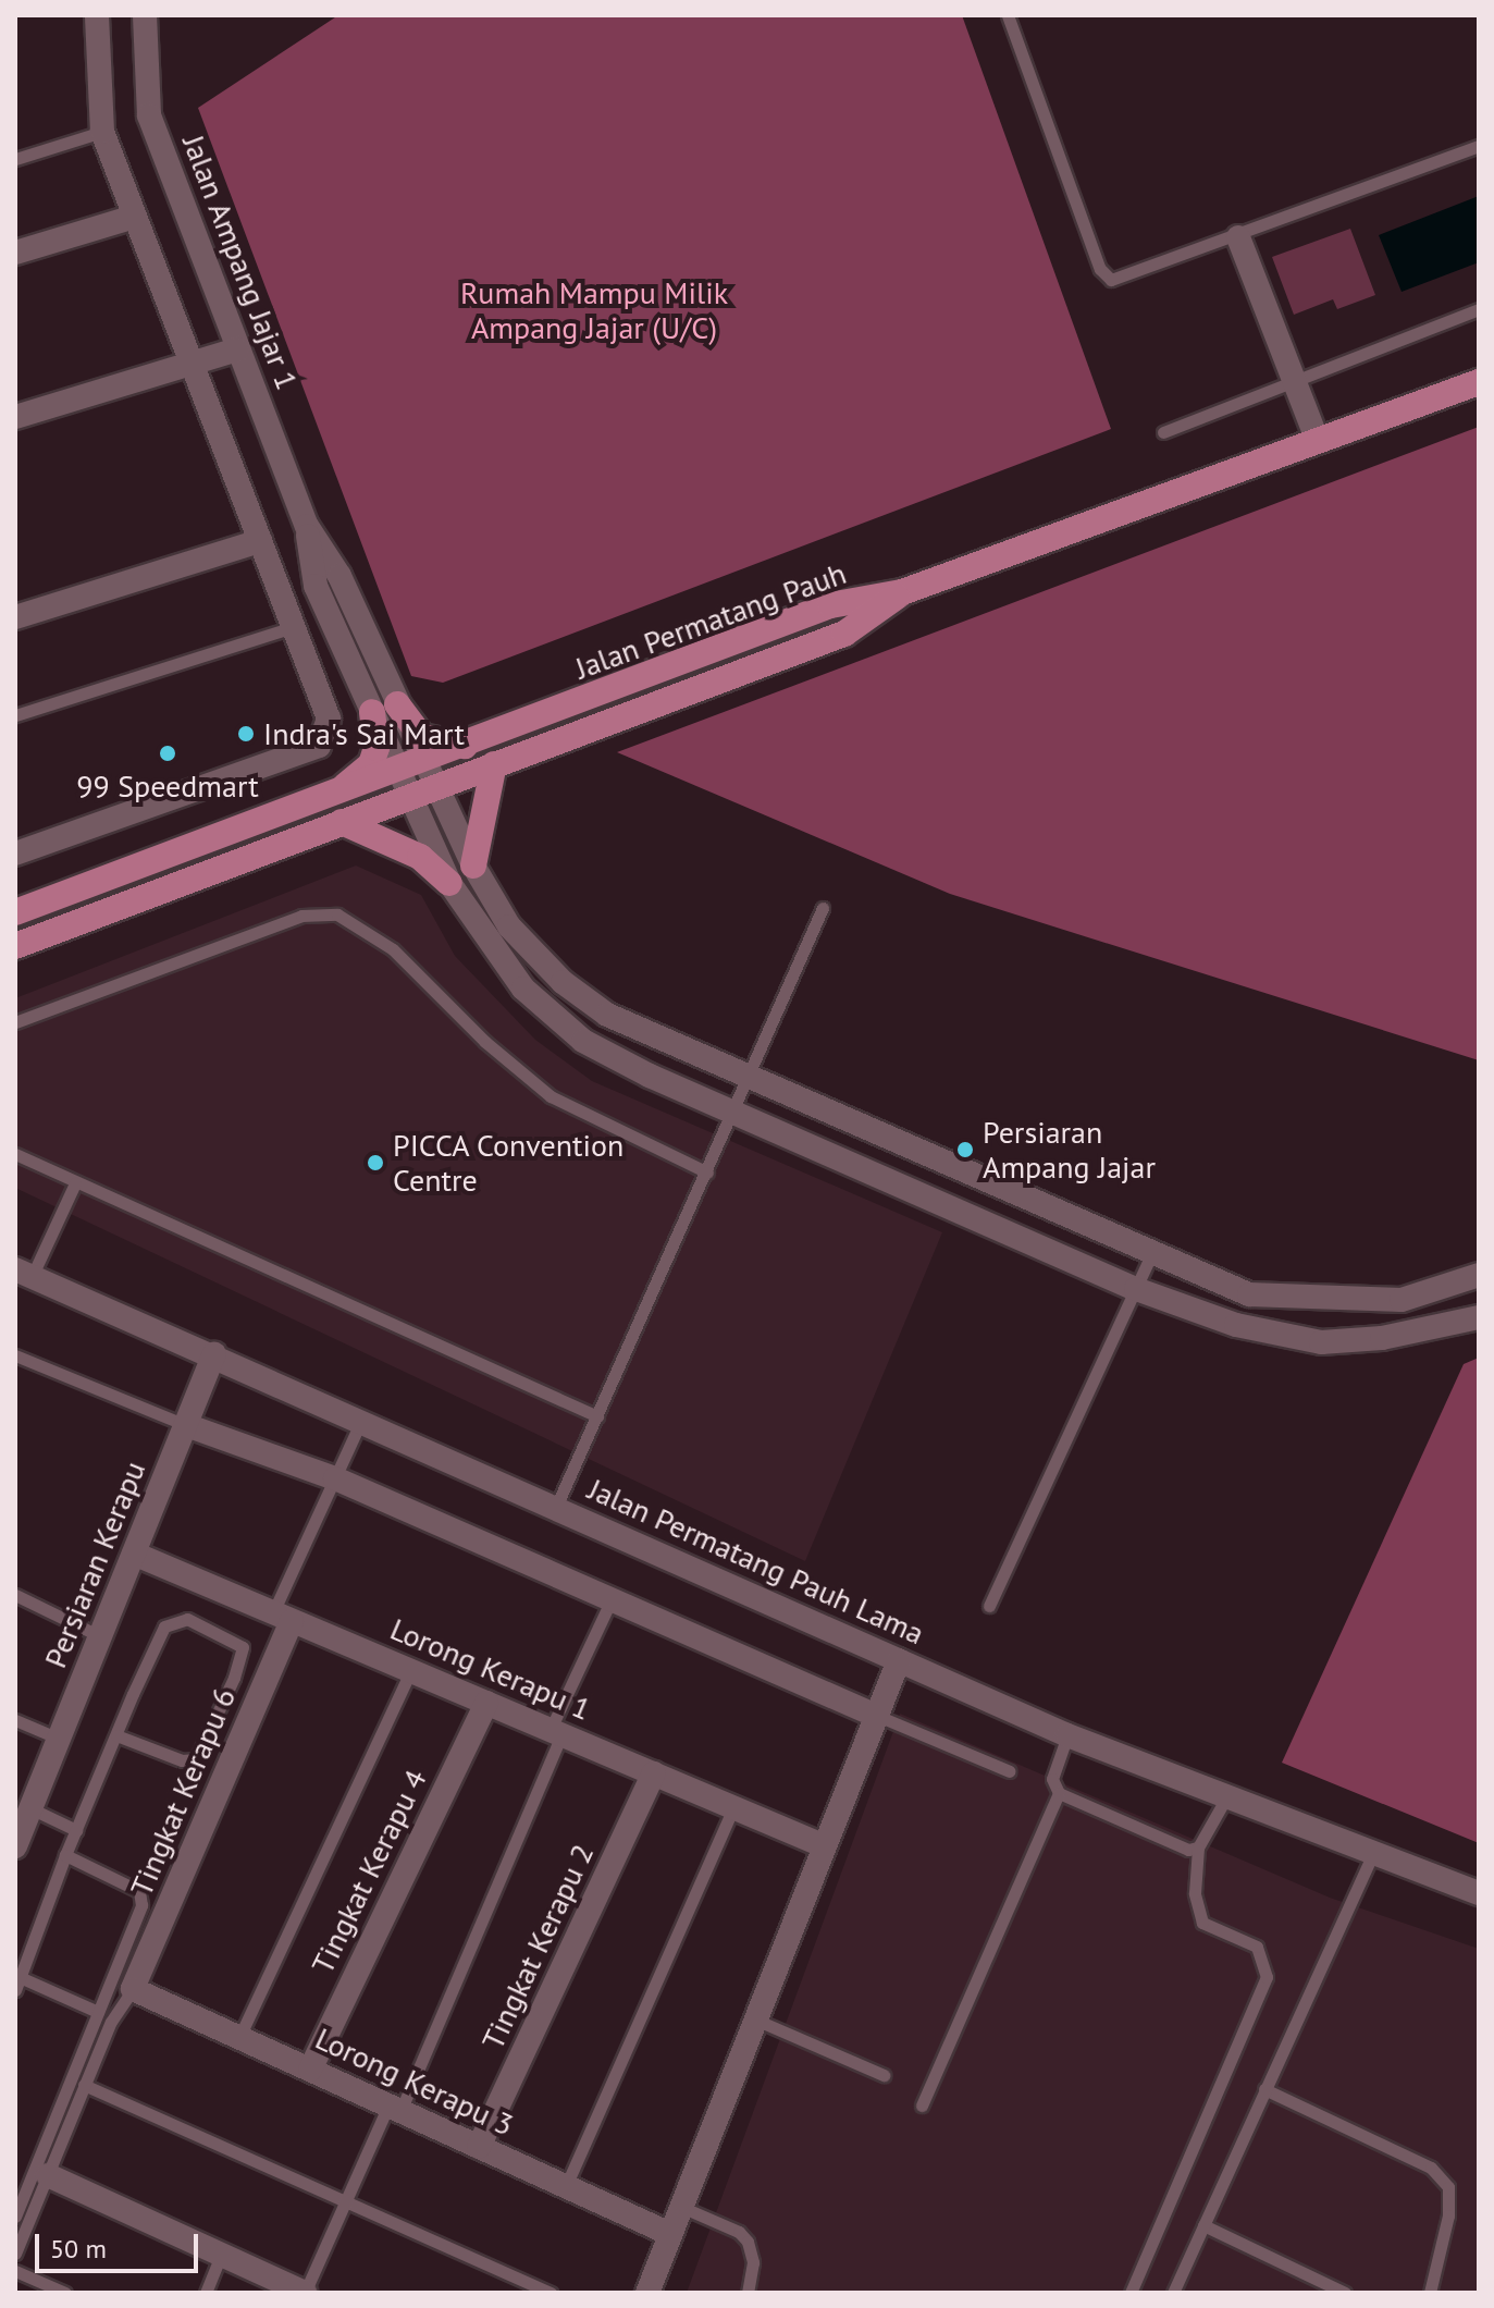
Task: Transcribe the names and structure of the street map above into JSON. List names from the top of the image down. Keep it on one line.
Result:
{"streets":{"main road":["Jalan Permatang Pauh"],"street":["Jalan Ampang Jajar 1","Jalan Permatang Pauh Lama","Persiaran Kerapu","Lorong Kerapu 1","Tingkat Kerapu 6","Tingkat Kerapu 4","Tingkat Kerapu 2","Lorong Kerapu 3"]},"crossings":[["Jalan Ampang Jajar 1","Jalan Permatang Pauh"],["Jalan Permatang Pauh Lama","Persiaran Kerapu"],["Persiaran Kerapu","Lorong Kerapu 1"],["Lorong Kerapu 1","Tingkat Kerapu 6"],["Lorong Kerapu 1","Tingkat Kerapu 4"],["Lorong Kerapu 1","Tingkat Kerapu 2"],["Tingkat Kerapu 6","Lorong Kerapu 3"],["Tingkat Kerapu 4","Lorong Kerapu 3"],["Tingkat Kerapu 2","Lorong Kerapu 3"]],"parks":["Rumah Mampu Milik Ampang Jajar (U/C)"],"places":["Indra's Sai Mart","99 Speedmart","Persiaran Ampang Jajar","PICCA Convention Centre"],"scale_bar":"50 m"}
